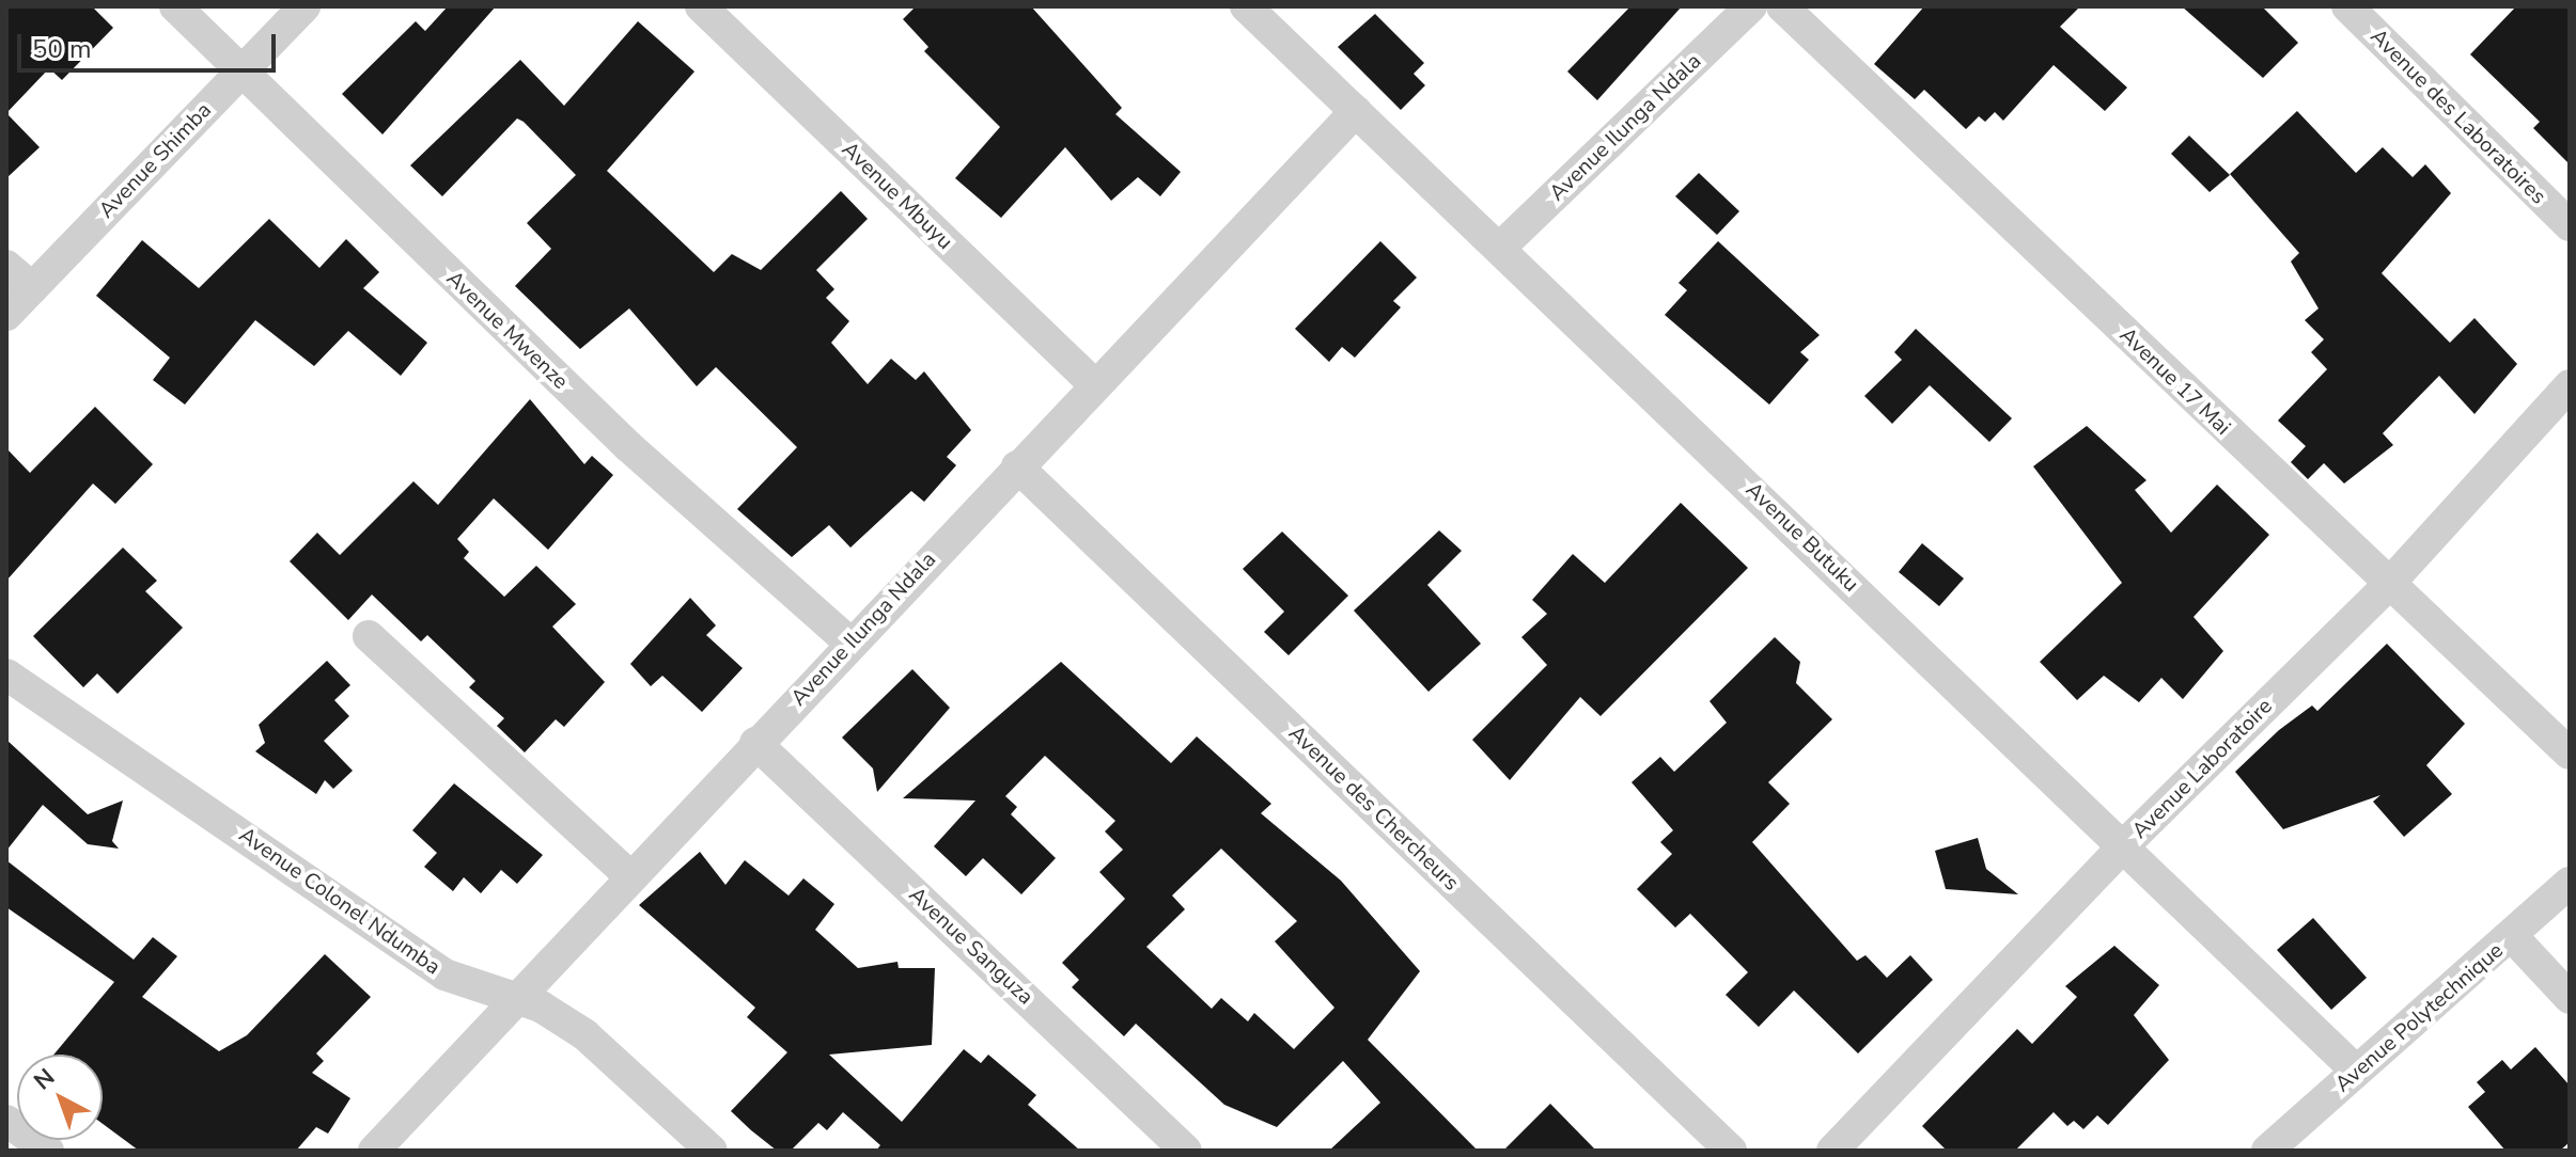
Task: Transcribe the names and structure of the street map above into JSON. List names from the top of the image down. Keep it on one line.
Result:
{"streets":{"street":["Avenue des Laboratoires","Avenue Ilunga Ndala","Avenue Shimba","Avenue Mbuyu","Avenue Mwenze","Avenue 17 Mai","Avenue Butuku","Avenue Laboratoire","Avenue des Chercheurs","Avenue Colonel Ndumba","Avenue Sanguza","Avenue Polytechnique"]},"crossings":[["Avenue Ilunga Ndala","Avenue Mbuyu"],["Avenue Ilunga Ndala","Avenue Mwenze"],["Avenue Ilunga Ndala","Avenue Butuku"],["Avenue Ilunga Ndala","Avenue des Chercheurs"],["Avenue Ilunga Ndala","Avenue Colonel Ndumba"],["Avenue Ilunga Ndala","Avenue Sanguza"],["Avenue Shimba","Avenue Mwenze"],["Avenue 17 Mai","Avenue Laboratoire"],["Avenue Butuku","Avenue Laboratoire"],["Avenue Butuku","Avenue Polytechnique"]],"scale_bar":"50 m","north":"top left"}
